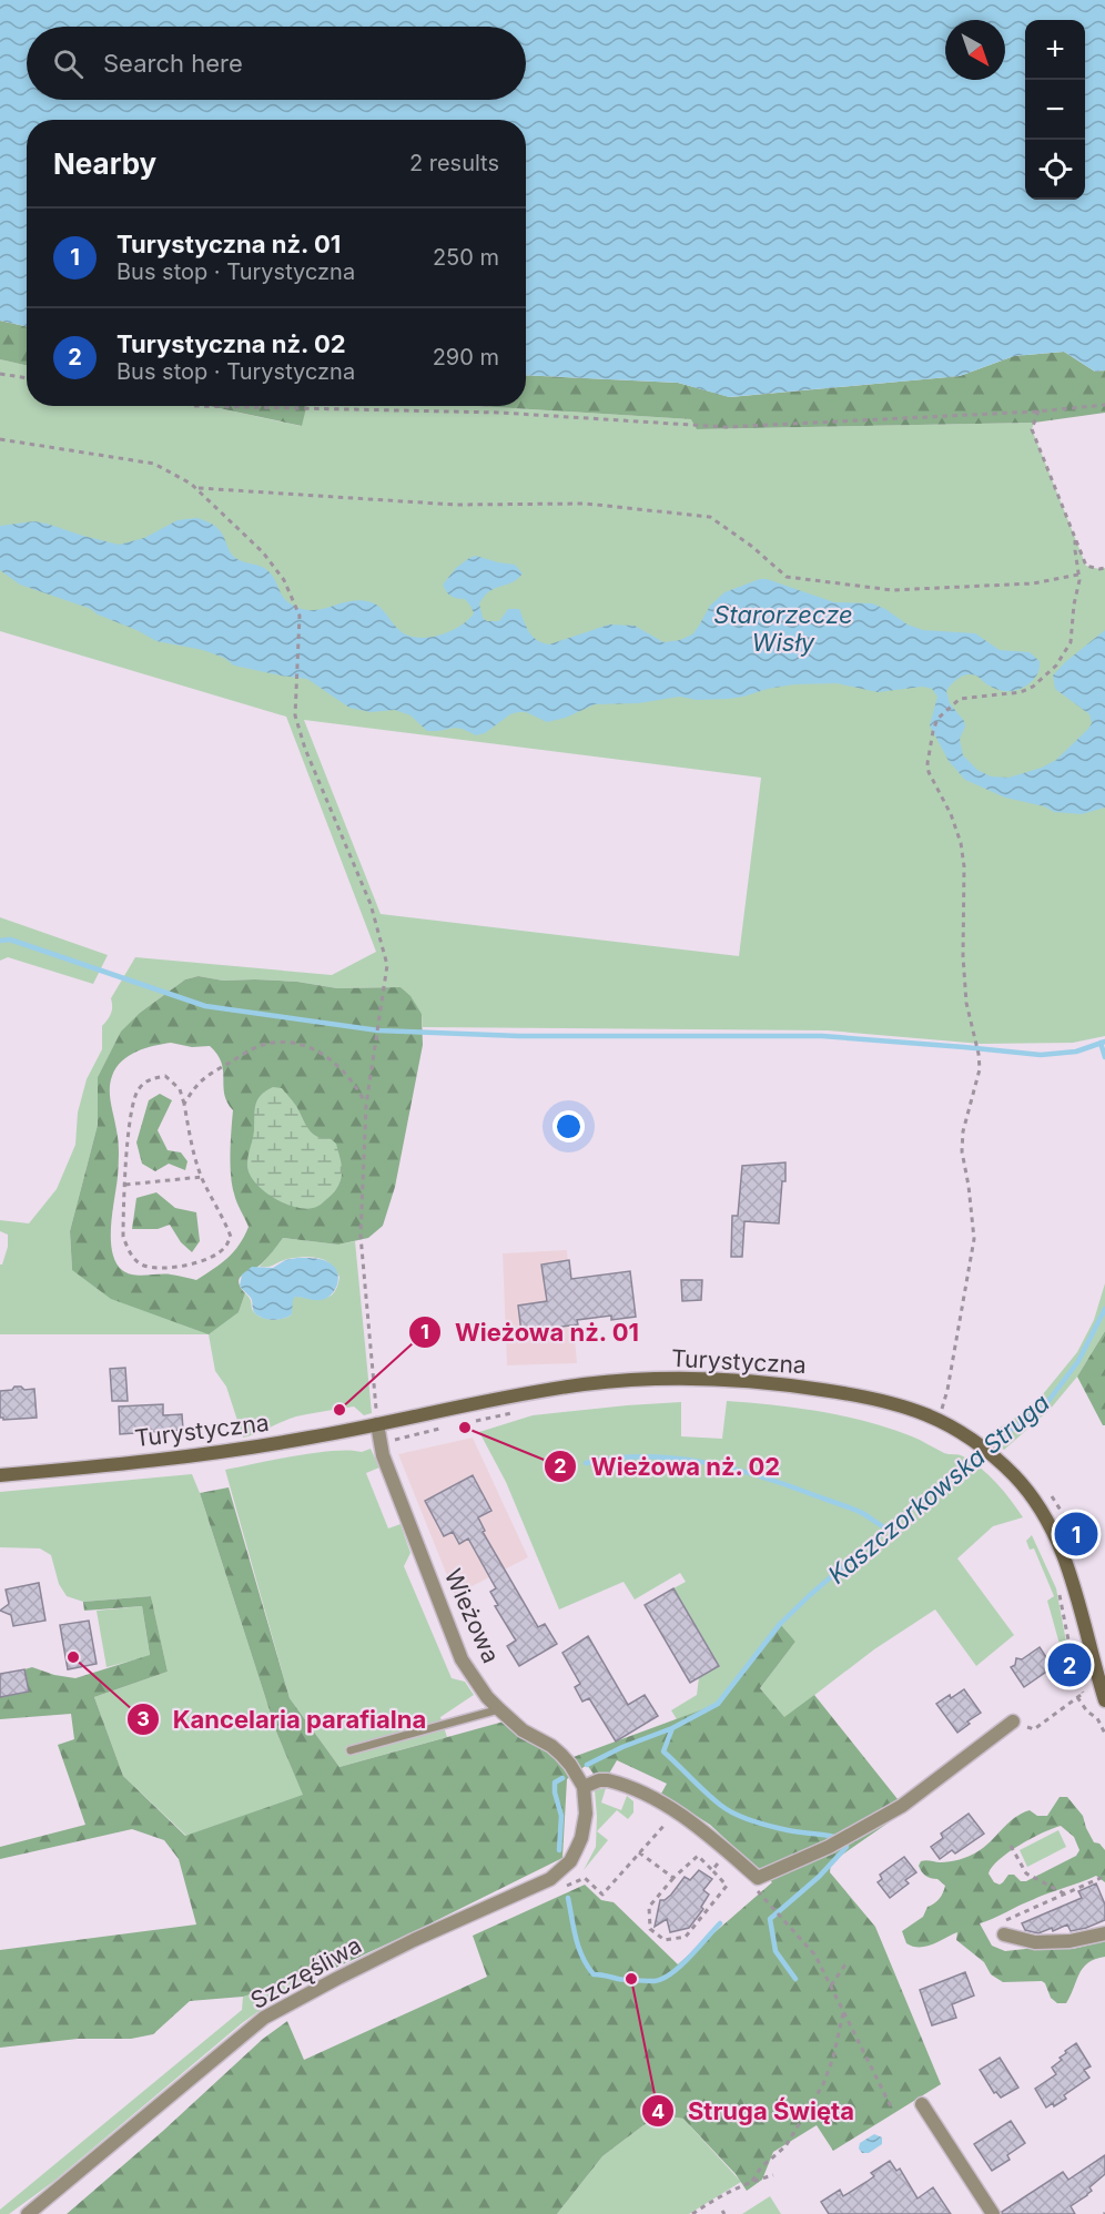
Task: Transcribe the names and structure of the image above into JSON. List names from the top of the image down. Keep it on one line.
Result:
{"streets":{"street":["Turystyczna","Wieżowa","Szczęśliwa"]},"crossings":[["Turystyczna","Wieżowa"],["Wieżowa","Szczęśliwa"]],"water":["Starorzecze Wisły","Kaszczorkowska Struga"],"places":["Wieżowa nż. 01","Wieżowa nż. 02","Kancelaria parafialna","Struga Święta"],"north":"bottom right","page":{"map_buttons":["+","−"],"search":"Search here","heading":["Nearby","2 results"],"list":[{"mark":"1","name":"Turystyczna nż. 01","note":"Bus stop · Turystyczna","value":"250 m"},{"mark":"2","name":"Turystyczna nż. 02","note":"Bus stop · Turystyczna","value":"290 m"}],"pins":["1","2"]}}
